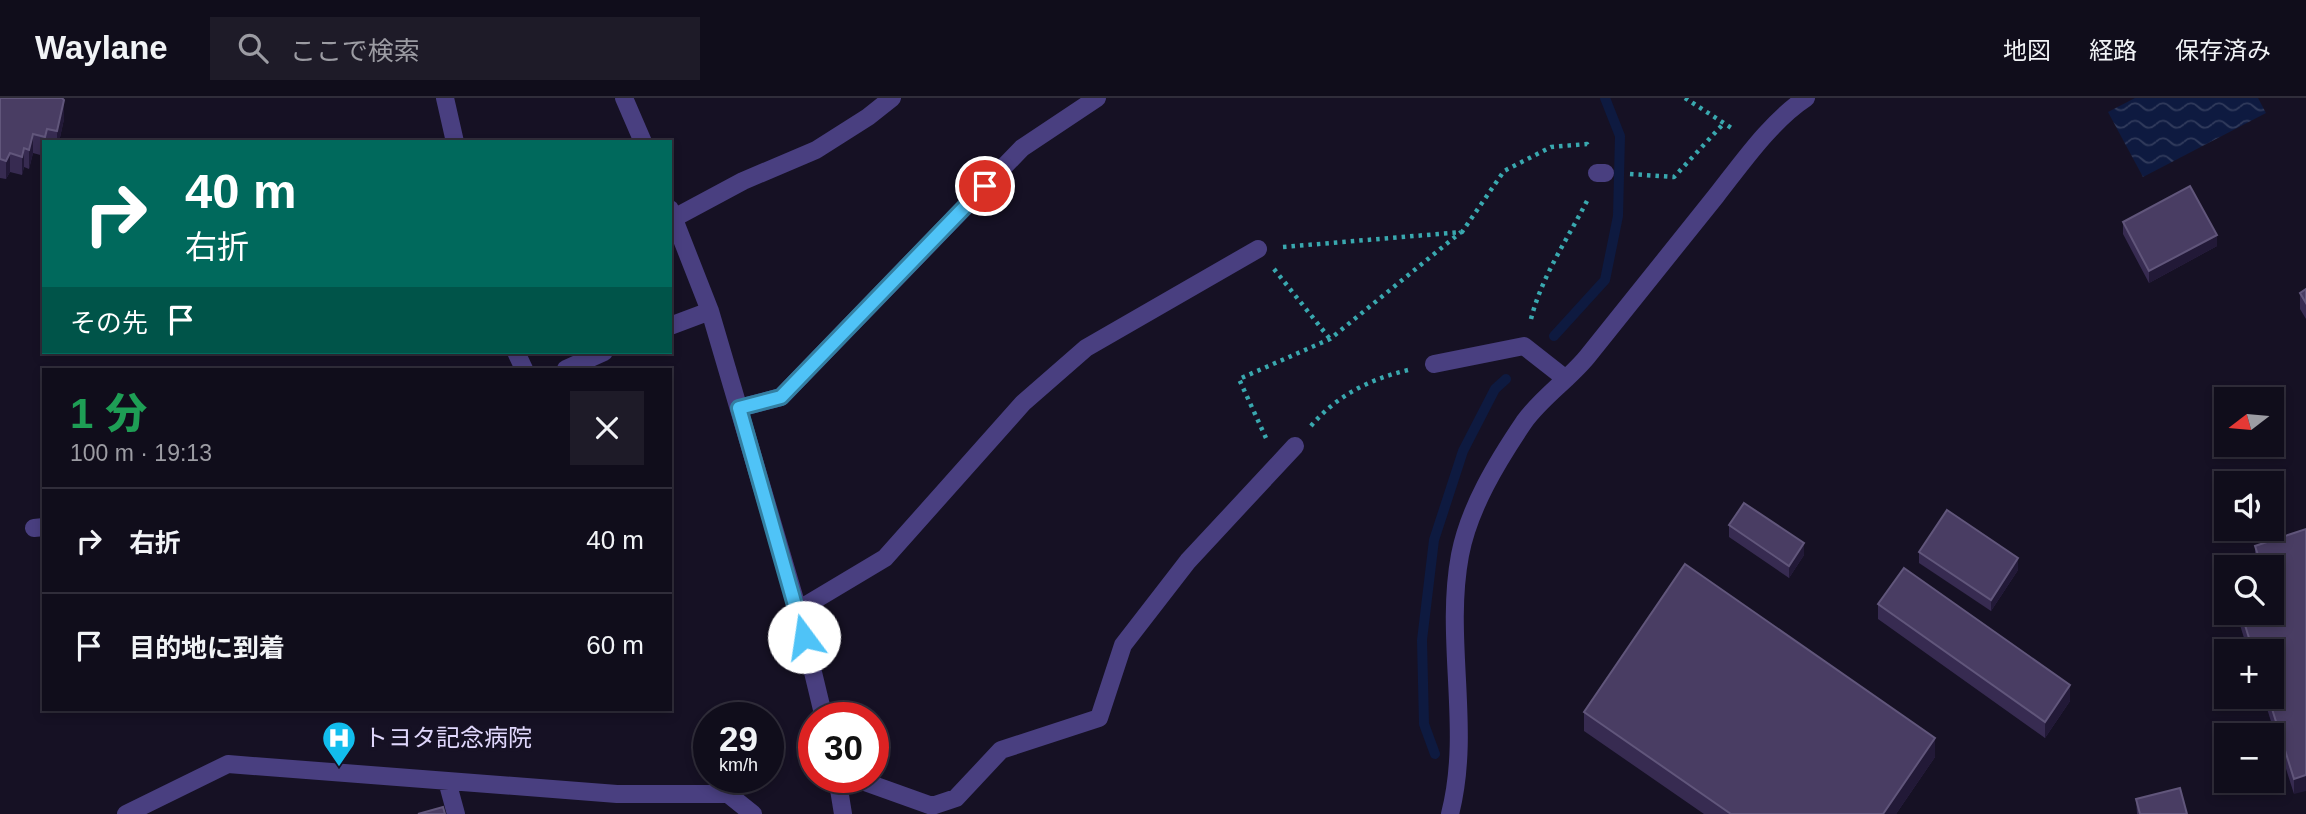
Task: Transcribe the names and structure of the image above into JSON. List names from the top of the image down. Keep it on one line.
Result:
{"places":{"hospital":["トヨタ記念病院"]},"north":"left","page":{"header":"Waylane","search":"ここで検索","nav":["地図","経路","保存済み"],"turn":["40 m","右折"],"then":"その先","heading":["1 分","100 m · 19:13"],"map_buttons":["+","−"],"list":[{"name":"右折","value":"40 m"},{"name":"目的地に到着","value":"60 m"}],"speed":"29 km/h","limit":"30"}}
